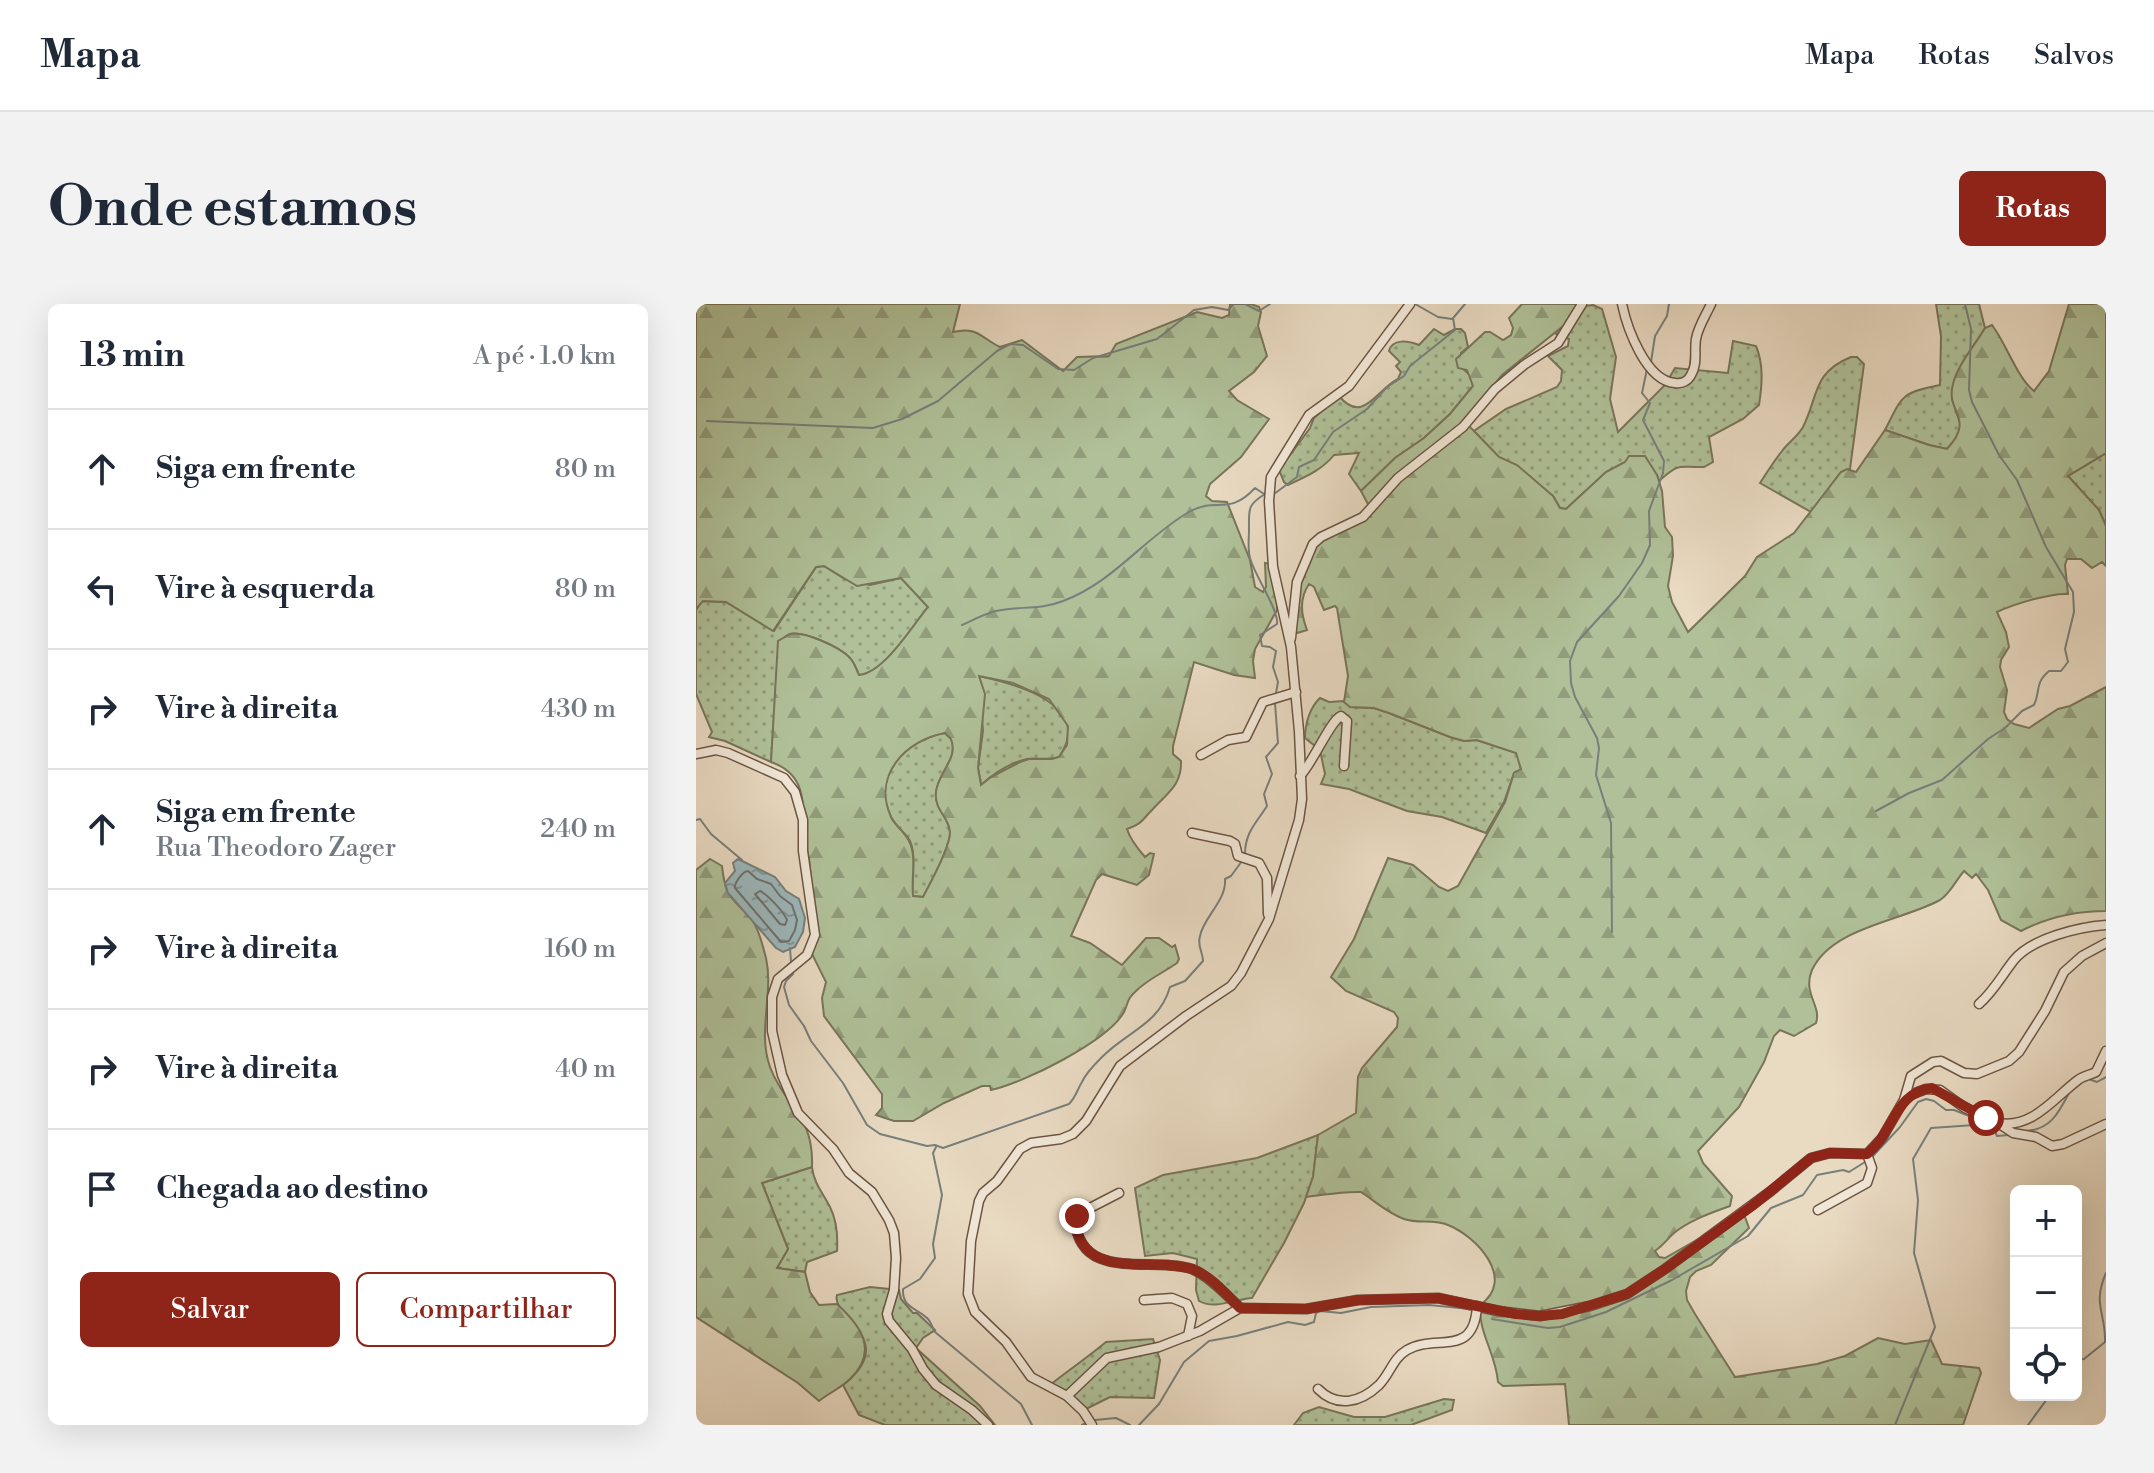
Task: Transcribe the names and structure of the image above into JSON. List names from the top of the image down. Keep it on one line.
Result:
{"page":{"header":"Mapa","nav":["Mapa","Rotas","Salvos"],"buttons":["Rotas",["Salvar","Compartilhar"]],"title":"Onde estamos","heading":["13 min","A pé · 1.0 km"],"list":[["Siga em frente","80 m"],["Vire à esquerda","80 m"],["Vire à direita","430 m"],["Siga em frente","Rua Theodoro Zager","240 m"],["Vire à direita","160 m"],["Vire à direita","40 m"],"Chegada ao destino"],"map_buttons":["+","−"]}}
